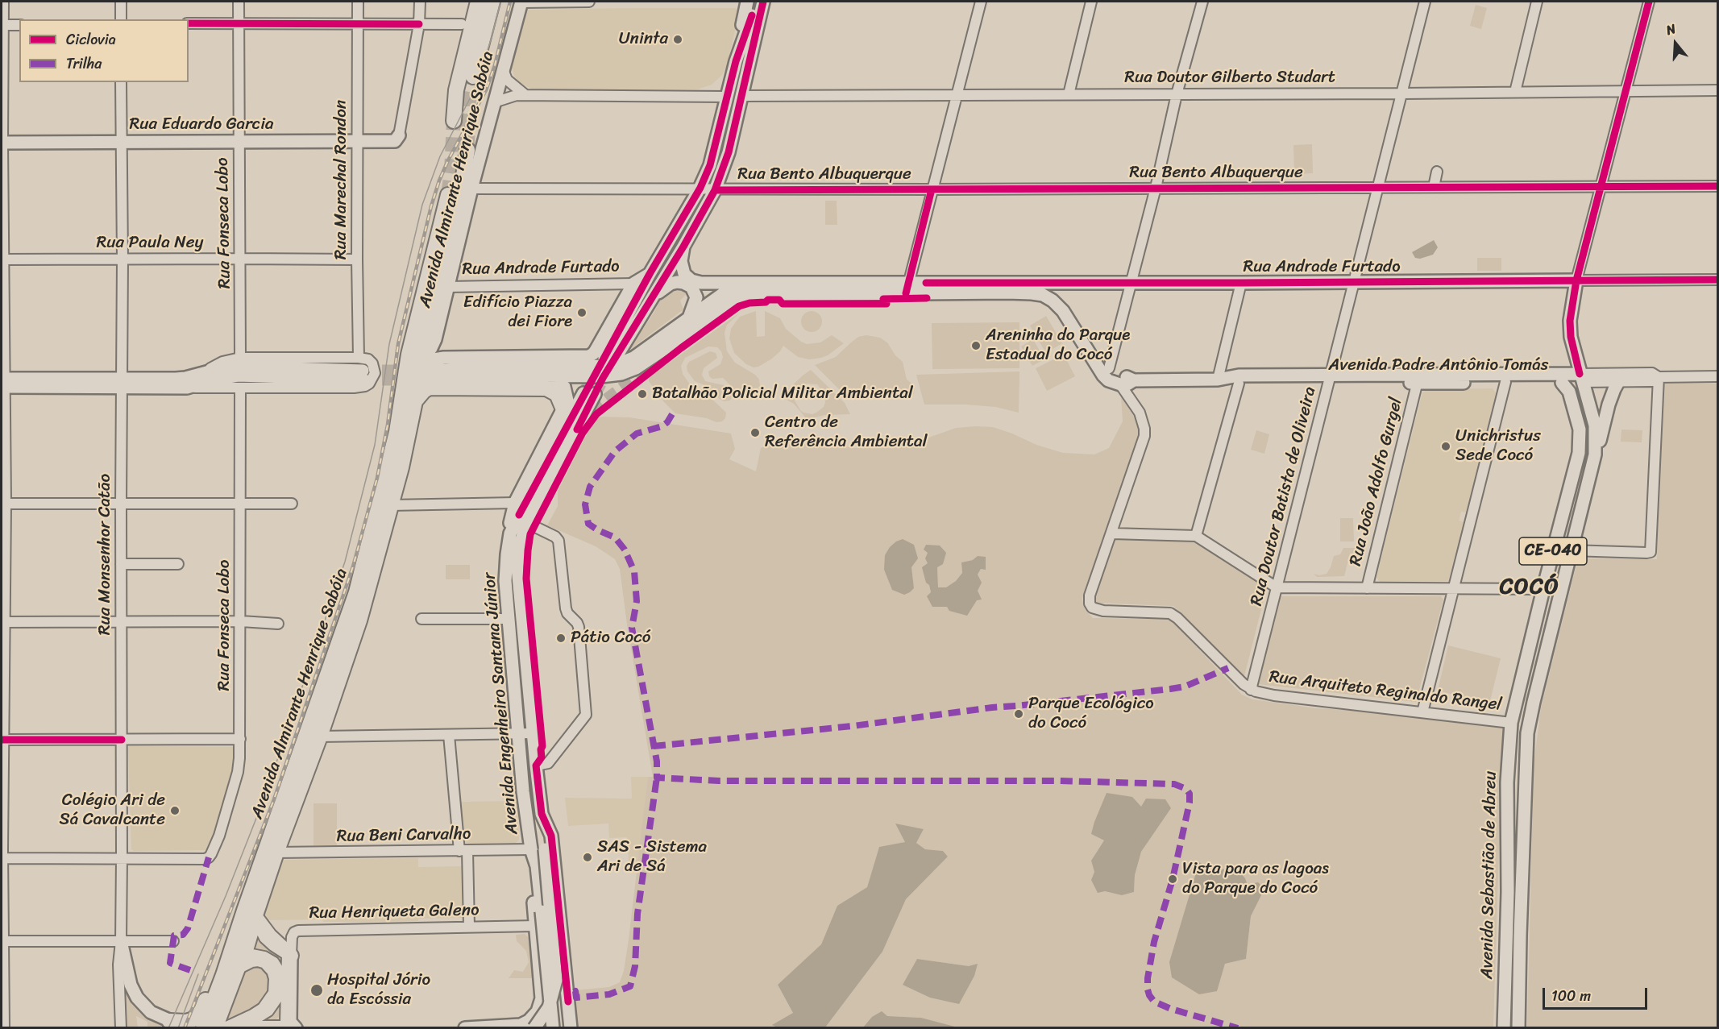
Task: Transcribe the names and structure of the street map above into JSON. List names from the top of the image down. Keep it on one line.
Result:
{"streets":{"highway":["Avenida Almirante Henrique Sabóia"],"main road":["Rua Eduardo Garcia","Rua Andrade Furtado","Avenida Padre Antônio Tomás","CE-040","Avenida Engenheiro Santana Júnior","Avenida Sebastião de Abreu","Rua Henriqueta Galeno"],"street":["Rua Doutor Gilberto Studart","Rua Bento Albuquerque","Rua Marechal Rondon","Rua Fonseca Lobo","Rua Paula Ney","Rua João Adolfo Gurgel","Rua Doutor Batista de Oliveira","Rua Monsenhor Catão","Rua Arquiteto Reginaldo Rangel","Rua Beni Carvalho"]},"crossings":[["Rua Doutor Gilberto Studart","Rua Doutor Batista de Oliveira"],["Rua Eduardo Garcia","Rua Marechal Rondon"],["Rua Eduardo Garcia","Rua Fonseca Lobo"],["Rua Eduardo Garcia","Rua Monsenhor Catão"],["Rua Bento Albuquerque","Avenida Almirante Henrique Sabóia"],["Rua Bento Albuquerque","Rua Doutor Batista de Oliveira"],["Rua Marechal Rondon","Rua Paula Ney"],["Avenida Almirante Henrique Sabóia","Rua Andrade Furtado"],["Avenida Almirante Henrique Sabóia","Rua Beni Carvalho"],["Rua Fonseca Lobo","Rua Paula Ney"],["Rua Fonseca Lobo","Rua Monsenhor Catão"],["Rua Paula Ney","Rua Monsenhor Catão"],["Rua Andrade Furtado","Rua Doutor Batista de Oliveira"],["Avenida Padre Antônio Tomás","Rua João Adolfo Gurgel"],["Avenida Padre Antônio Tomás","Rua Doutor Batista de Oliveira"],["Avenida Padre Antônio Tomás","CE-040"],["Avenida Padre Antônio Tomás","Rua Arquiteto Reginaldo Rangel"],["Rua Doutor Batista de Oliveira","Rua Arquiteto Reginaldo Rangel"],["CE-040","Rua Arquiteto Reginaldo Rangel"],["CE-040","Avenida Sebastião de Abreu"],["Rua Arquiteto Reginaldo Rangel","Avenida Sebastião de Abreu"],["Avenida Engenheiro Santana Júnior","Rua Beni Carvalho"]],"districts":["COCÓ"],"places":["Uninta","Edifício Piazza dei Fiore","Areninha do Parque Estadual do Cocó","Batalhão Policial Militar Ambiental","Centro de Referência Ambiental","Unichristus Sede Cocó","Pátio Cocó","Parque Ecológico do Cocó","Colégio Ari de Sá Cavalcante","SAS - Sistema Ari de Sá","Vista para as lagoas do Parque do Cocó","Hospital Jório da Escóssia"],"legend":["Ciclovia","Trilha"],"scale_bar":"100 m","north":"top"}
